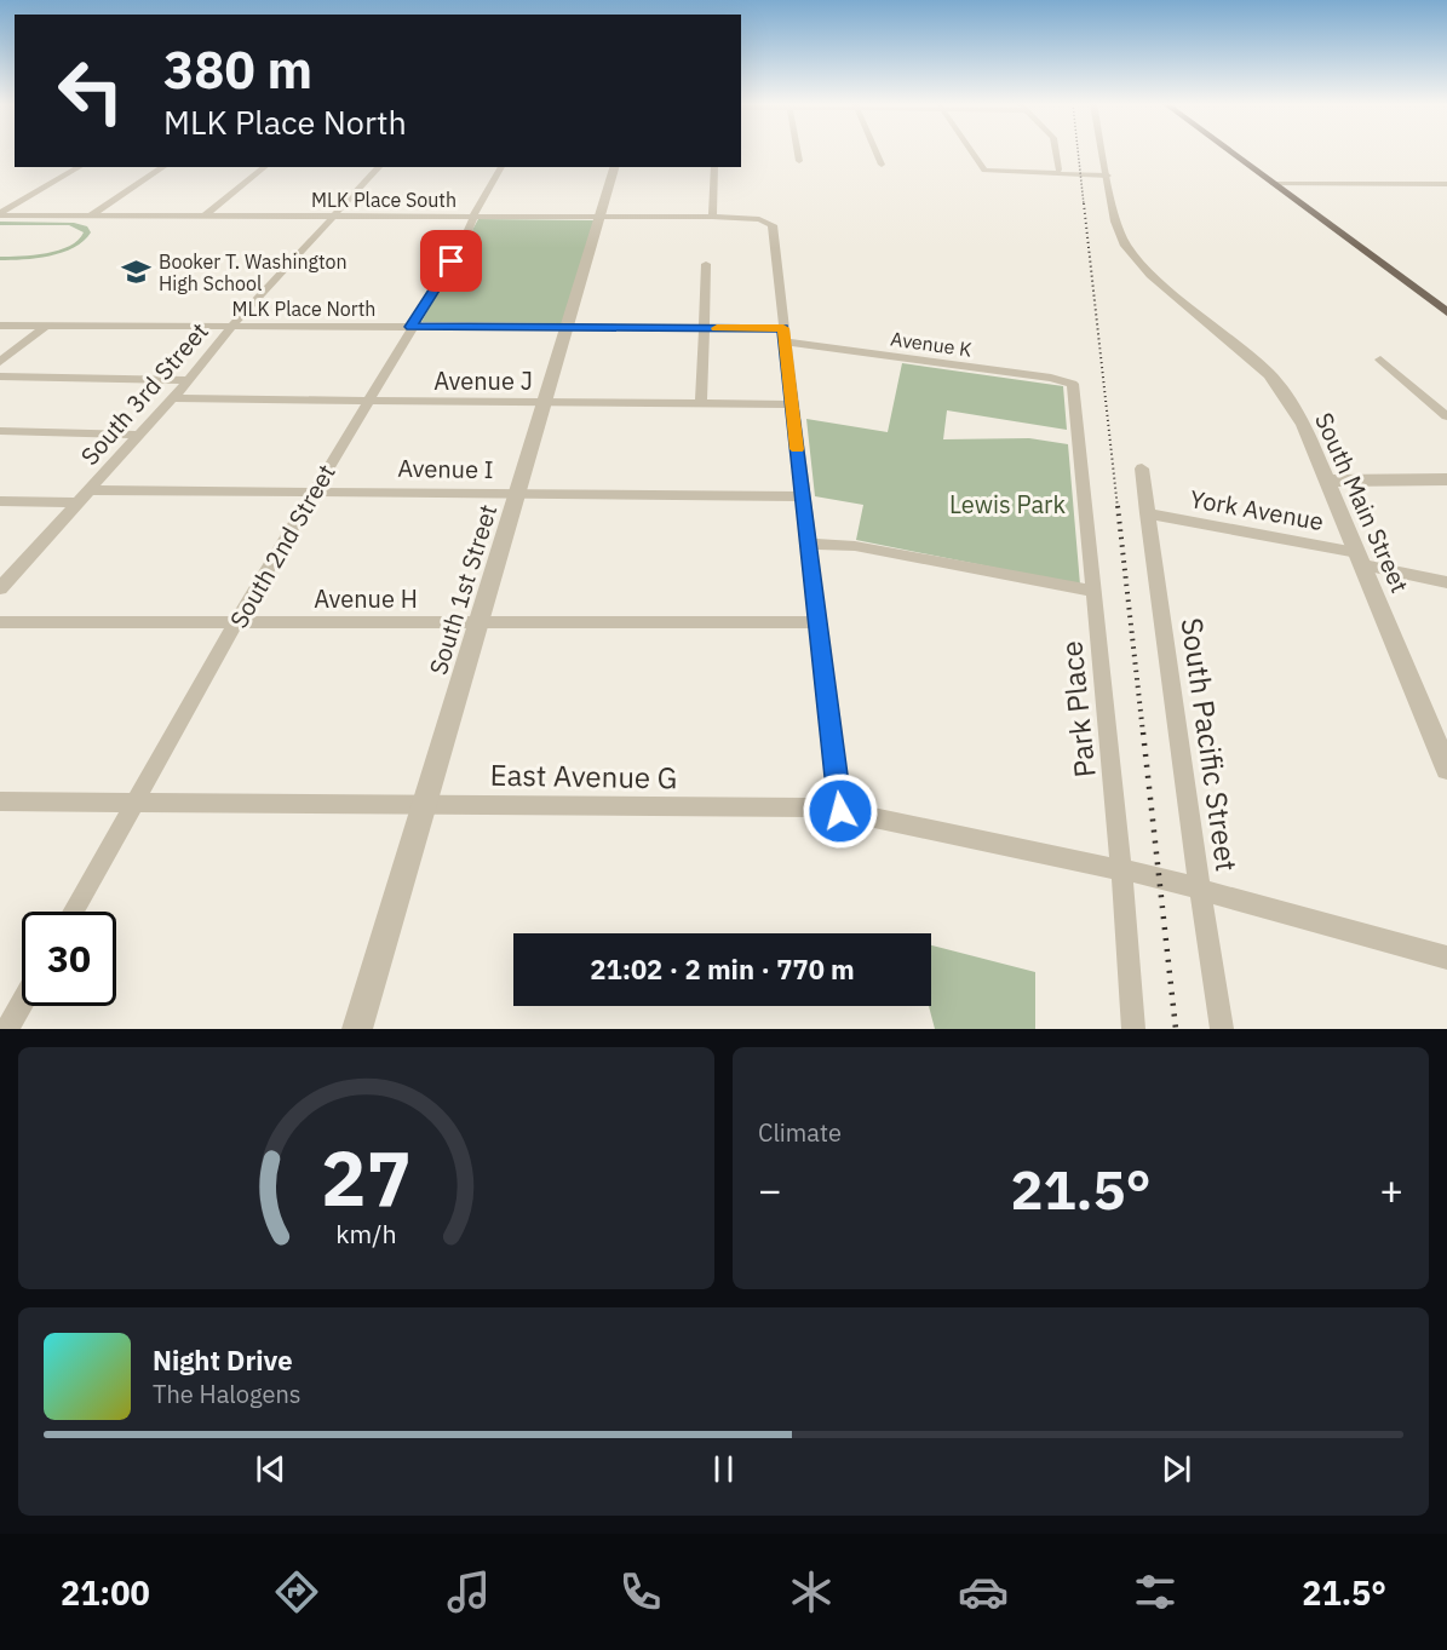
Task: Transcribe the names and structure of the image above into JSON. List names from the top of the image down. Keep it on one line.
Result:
{"streets":{"street":["MLK Place South","MLK Place North","Avenue K","Avenue J","South 3rd Street","Avenue I","South Main Street","York Avenue","South 2nd Street","South 1st Street","Avenue H","Park Place","South Pacific Street","East Avenue G"]},"crossings":[["MLK Place South","MLK Place North"],["MLK Place South","Avenue K"],["MLK Place South","South 3rd Street"],["MLK Place South","South 2nd Street"],["MLK Place South","South 1st Street"],["MLK Place North","Avenue K"],["MLK Place North","South 3rd Street"],["MLK Place North","South 2nd Street"],["MLK Place North","South 1st Street"],["Avenue K","Park Place"],["Avenue J","South 3rd Street"],["Avenue J","South 2nd Street"],["Avenue J","South 1st Street"],["South 3rd Street","Avenue I"],["Avenue I","South 2nd Street"],["Avenue I","South 1st Street"],["South Main Street","York Avenue"],["York Avenue","South Pacific Street"],["South 2nd Street","Avenue H"],["South 2nd Street","East Avenue G"],["South 1st Street","Avenue H"],["South 1st Street","East Avenue G"],["Park Place","East Avenue G"],["South Pacific Street","East Avenue G"]],"parks":["Lewis Park"],"places":{"school or university":["Booker T. Washington High School"]},"page":{"turn":["380 m","MLK Place North"],"limit":"30","trip":"21:02 · 2 min · 770 m","tile":"Climate","heat":["−","21.5°","+"],"song":["Night Drive","The Halogens"],"tabs":["21:00","21.5°"],"gauge":["27","km/h"]}}
